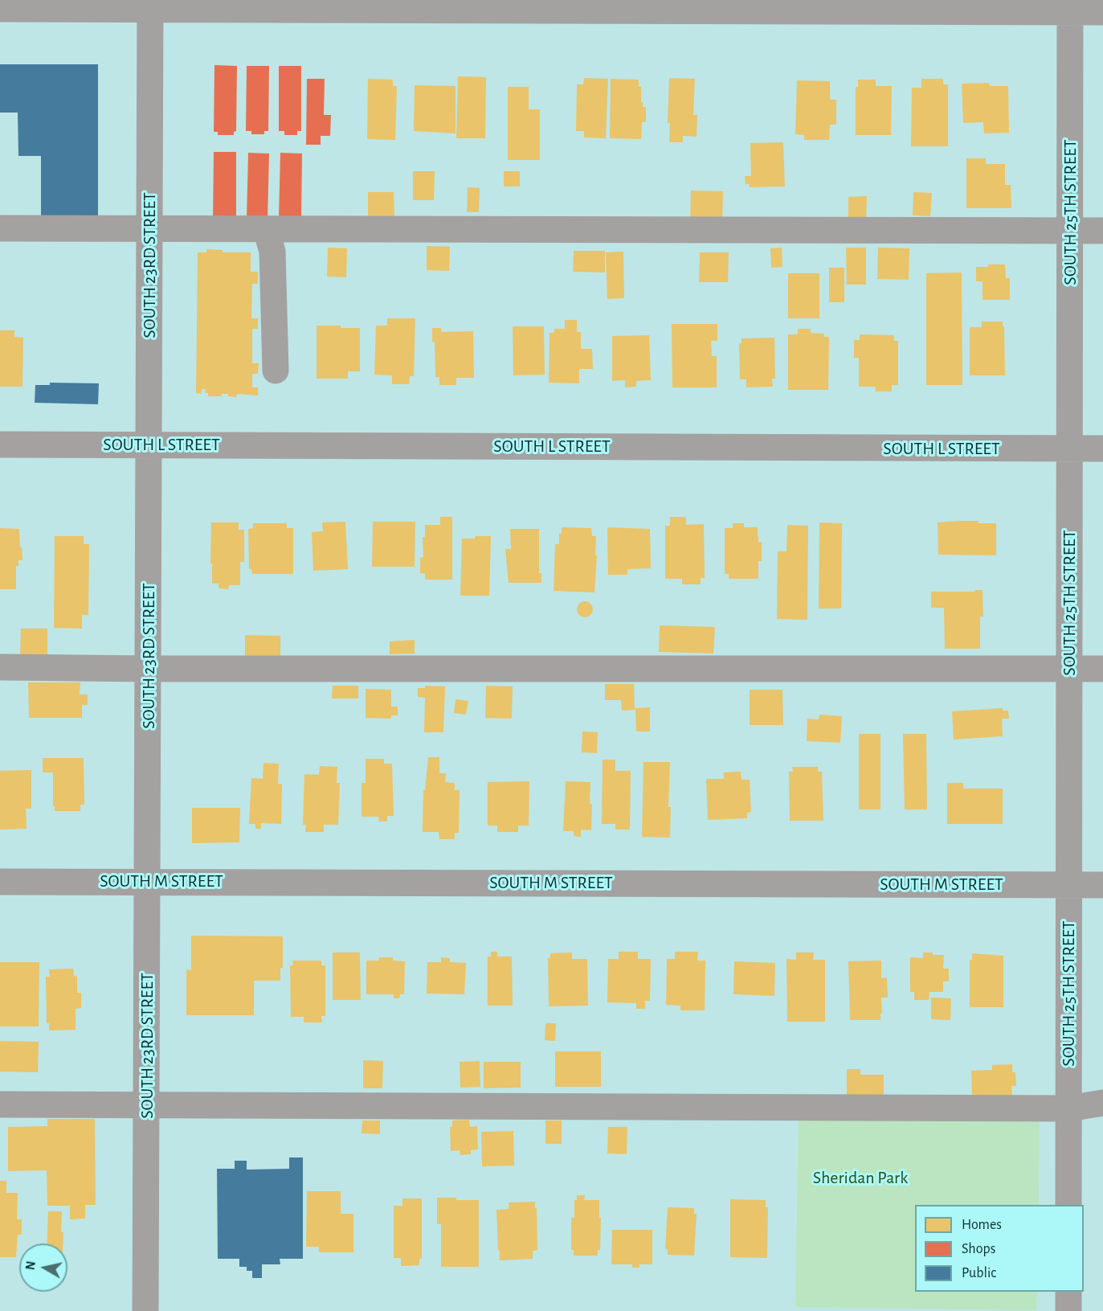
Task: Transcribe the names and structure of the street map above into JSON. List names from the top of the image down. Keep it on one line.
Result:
{"streets":{"street":["SOUTH 25TH STREET","SOUTH 23RD STREET","SOUTH L STREET","SOUTH M STREET"]},"crossings":[["SOUTH 25TH STREET","SOUTH L STREET"],["SOUTH 25TH STREET","SOUTH M STREET"],["SOUTH 23RD STREET","SOUTH L STREET"],["SOUTH 23RD STREET","SOUTH M STREET"]],"parks":["Sheridan Park"],"legend":["Homes","Shops","Public"],"north":"left"}
